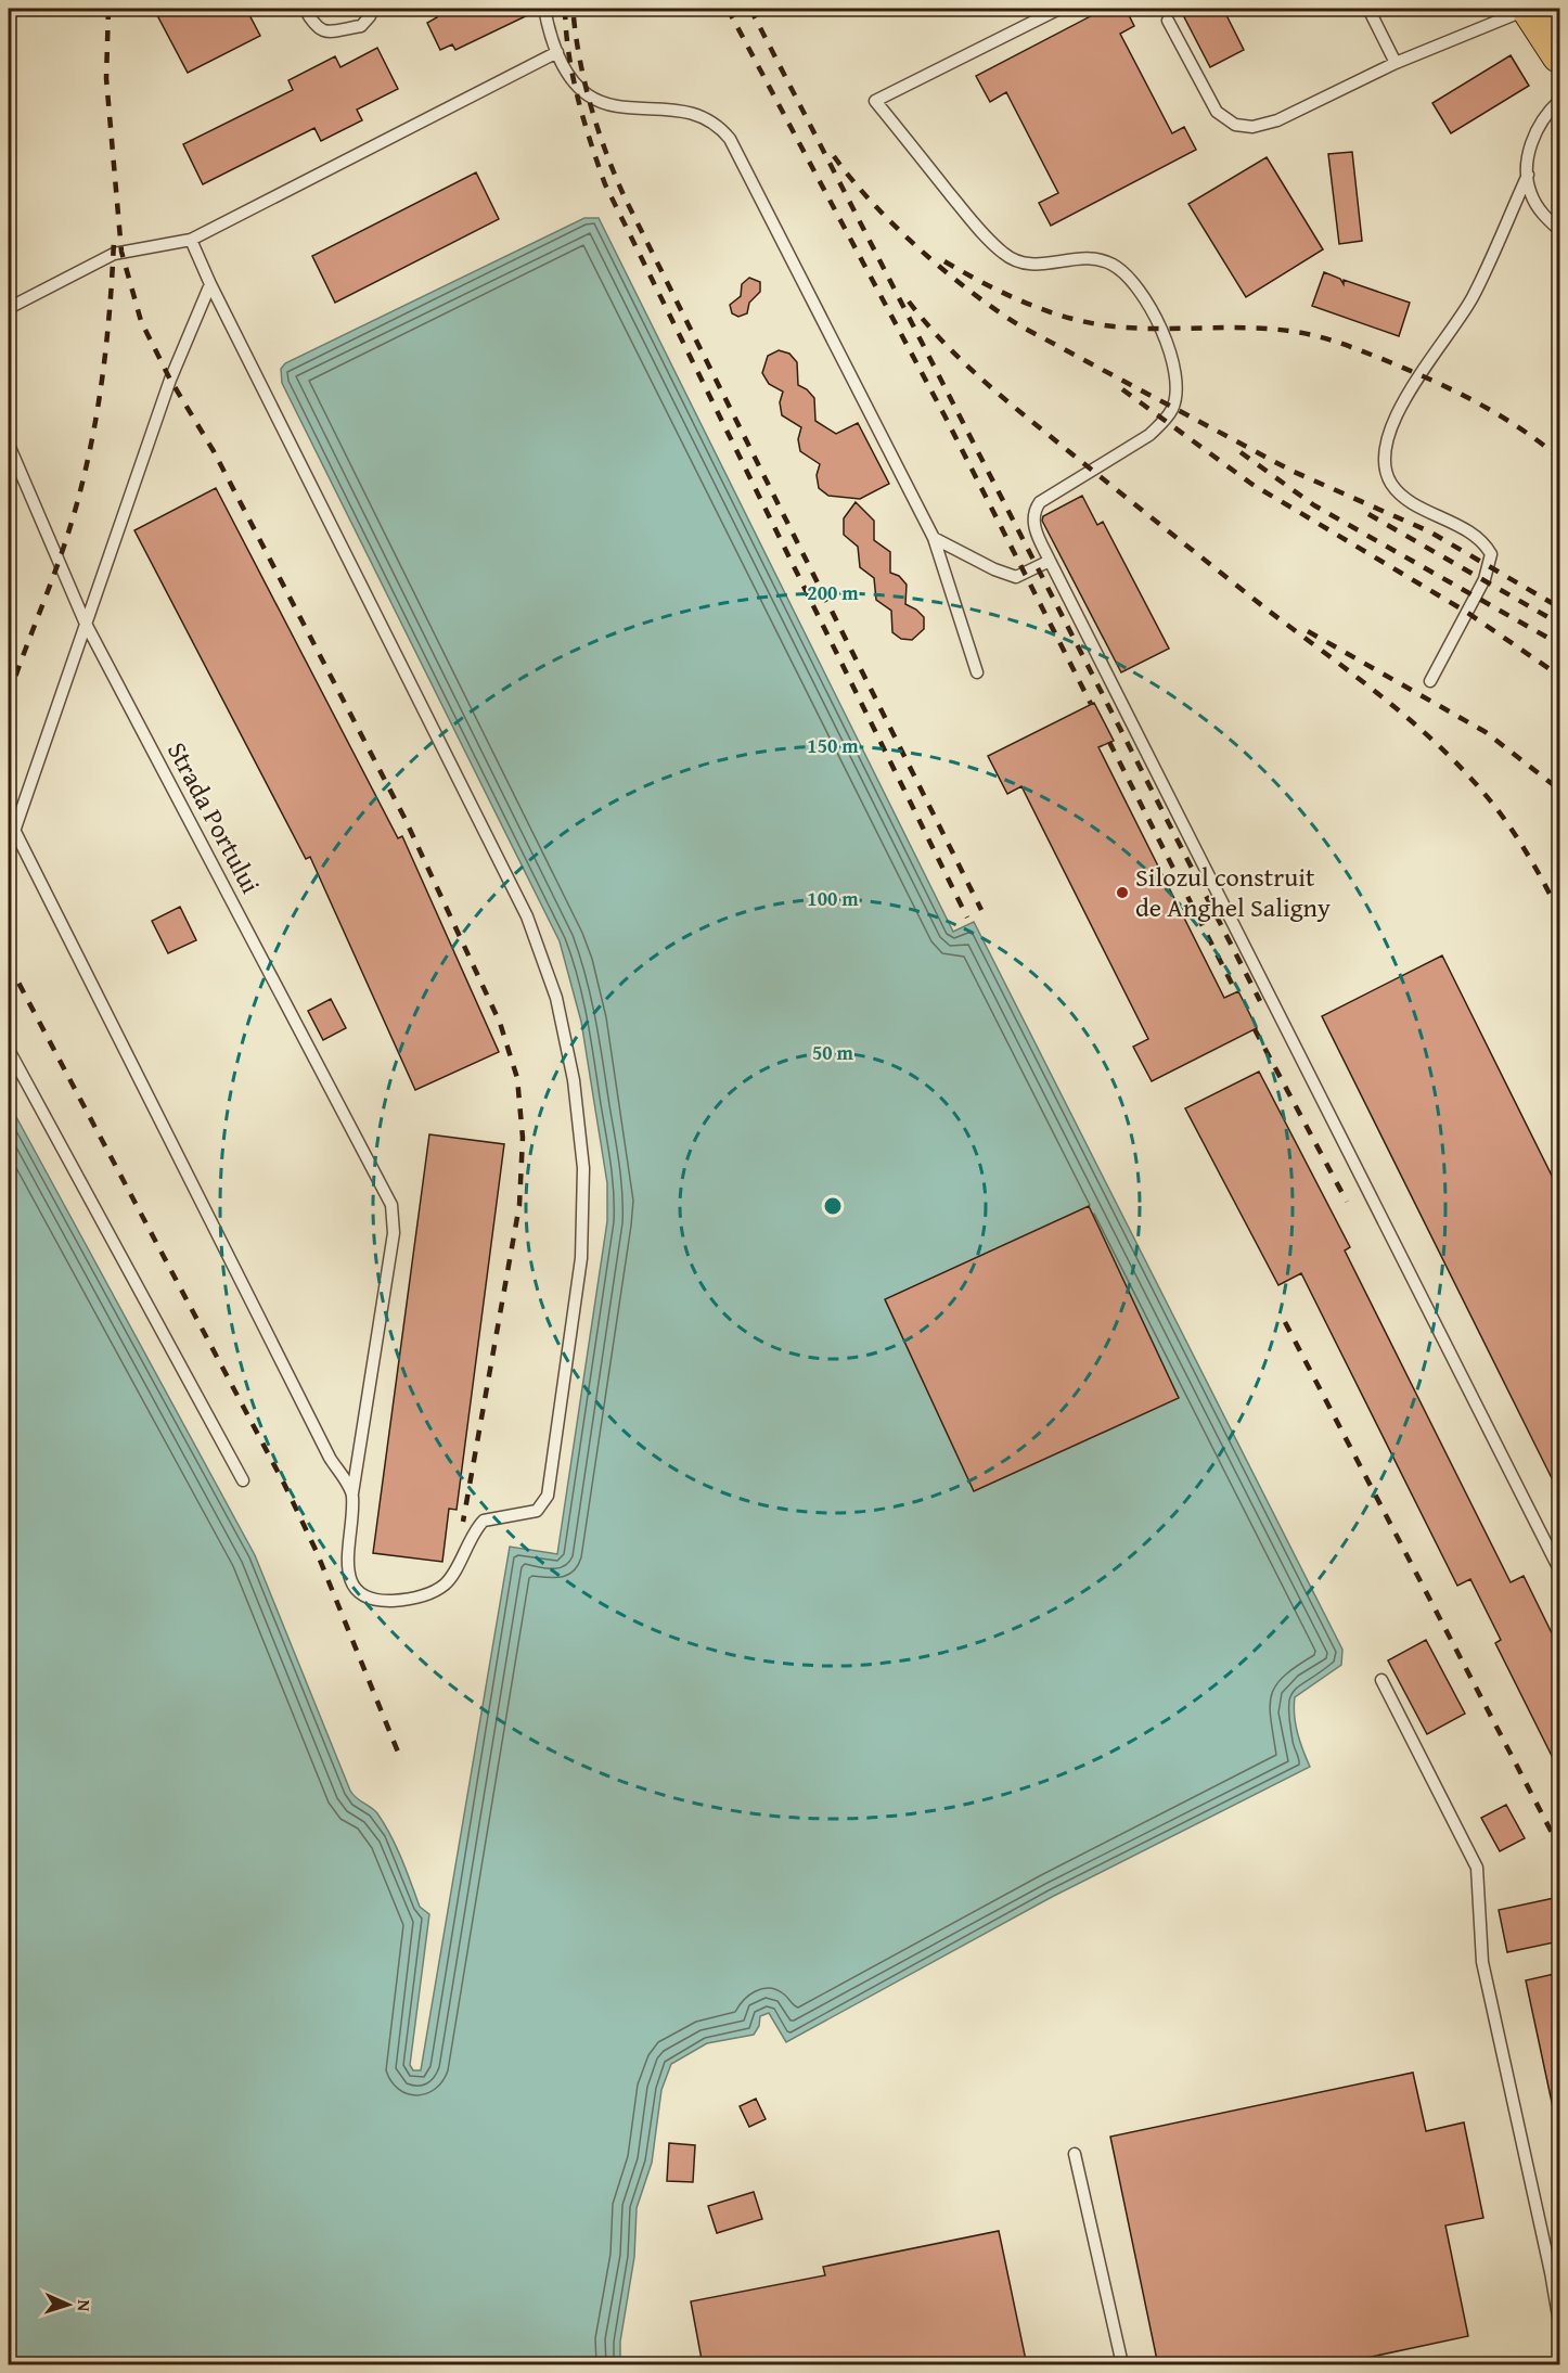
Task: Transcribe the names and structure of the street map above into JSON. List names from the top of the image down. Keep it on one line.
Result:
{"streets":{"lane":["Strada Portului"]},"places":["Silozul construit de Anghel Saligny"],"north":"right","rings":["200 m","150 m","100 m","50 m"]}
